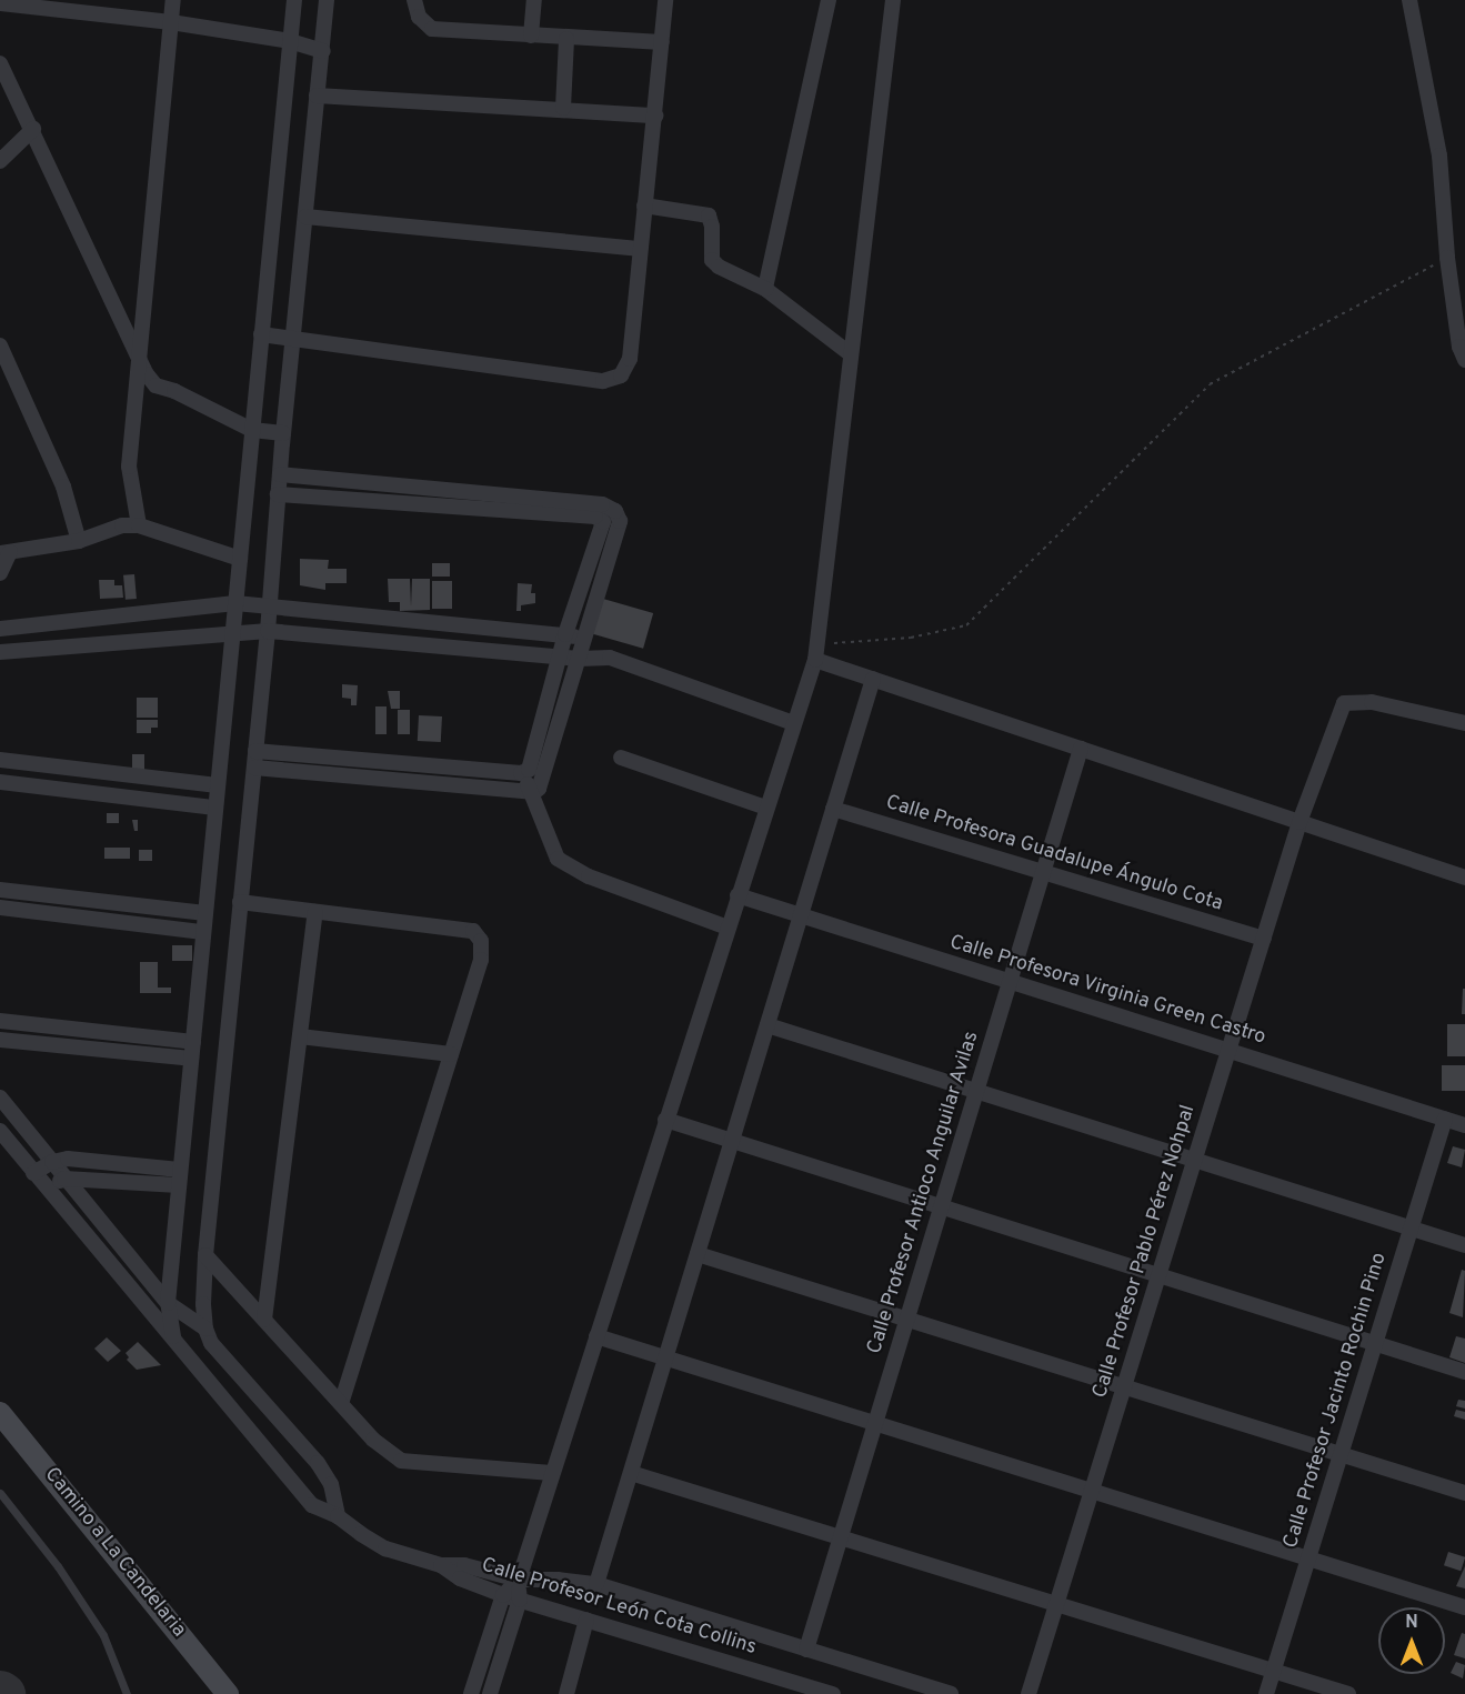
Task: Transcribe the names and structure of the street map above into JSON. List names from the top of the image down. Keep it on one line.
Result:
{"streets":{"street":["Calle Profesora Guadalupe Ángulo Cota","Calle Profesora Virginia Green Castro","Calle Profesor Antioco Anguilar Avilas","Calle Profesor Pablo Pérez Nohpal","Calle Profesor Jacinto Rochin Pino","Camino a La Candelaria","Calle Profesor León Cota Collins"]},"crossings":[["Calle Profesora Guadalupe Ángulo Cota","Calle Profesor Antioco Anguilar Avilas"],["Calle Profesora Guadalupe Ángulo Cota","Calle Profesor Pablo Pérez Nohpal"],["Calle Profesora Virginia Green Castro","Calle Profesor Antioco Anguilar Avilas"],["Calle Profesora Virginia Green Castro","Calle Profesor Pablo Pérez Nohpal"],["Calle Profesora Virginia Green Castro","Calle Profesor Jacinto Rochin Pino"],["Calle Profesor Antioco Anguilar Avilas","Calle Profesor León Cota Collins"]],"north":"top"}
